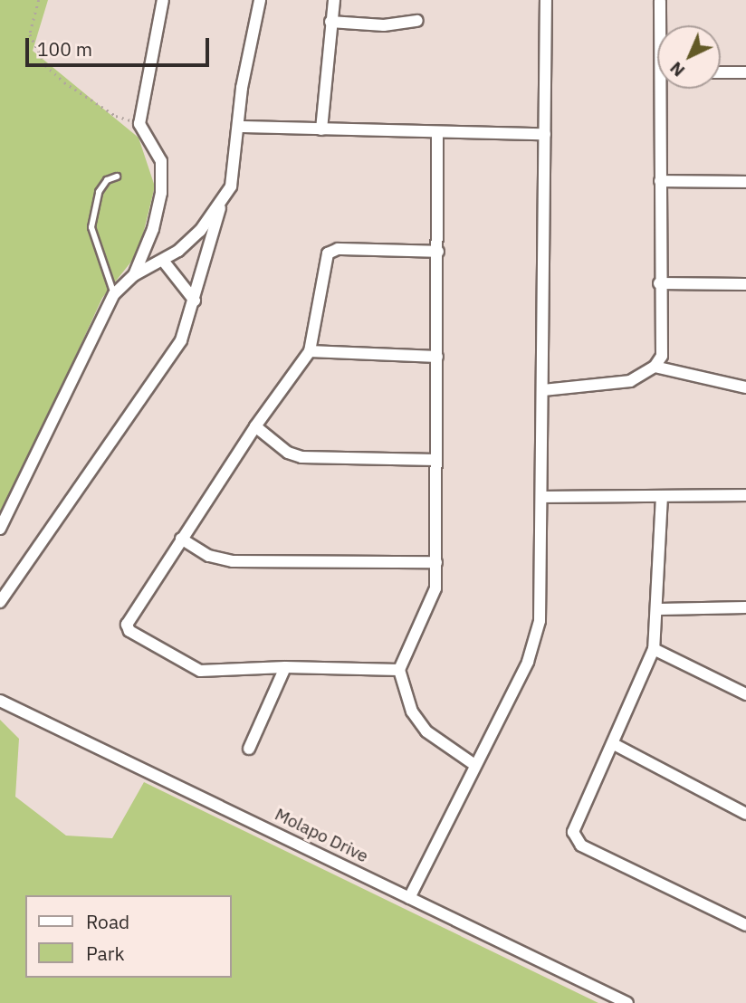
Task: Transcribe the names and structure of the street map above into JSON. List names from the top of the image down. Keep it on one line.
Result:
{"streets":{"street":["Molapo Drive"]},"legend":["Road","Park"],"scale_bar":"100 m","north":"bottom left"}
